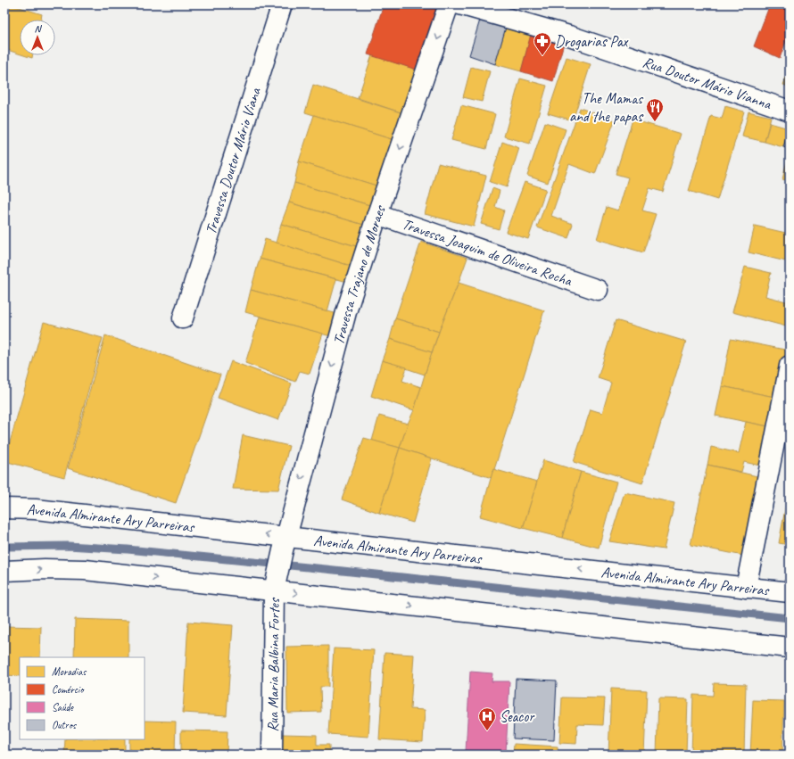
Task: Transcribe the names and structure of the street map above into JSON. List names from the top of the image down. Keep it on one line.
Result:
{"streets":{"street":["Rua Doutor Mário Vianna","Travessa Doutor Mário Viana","Travessa Joaquim de Oliveira Rocha","Travessa Trajano de Moraes","Avenida Almirante Ary Parreiras","Rua Maria Balbina Fortes"]},"crossings":[["Travessa Joaquim de Oliveira Rocha","Travessa Trajano de Moraes"],["Travessa Trajano de Moraes","Avenida Almirante Ary Parreiras"],["Travessa Trajano de Moraes","Rua Maria Balbina Fortes"]],"one_way":["Travessa Trajano de Moraes"],"places":{"pharmacy":["Drogarias Pax"],"restaurant":["The Mamas and the papas"],"hospital":["Seacor"]},"legend":["Moradias","Comércio","Saúde","Outros"],"north":"top"}
